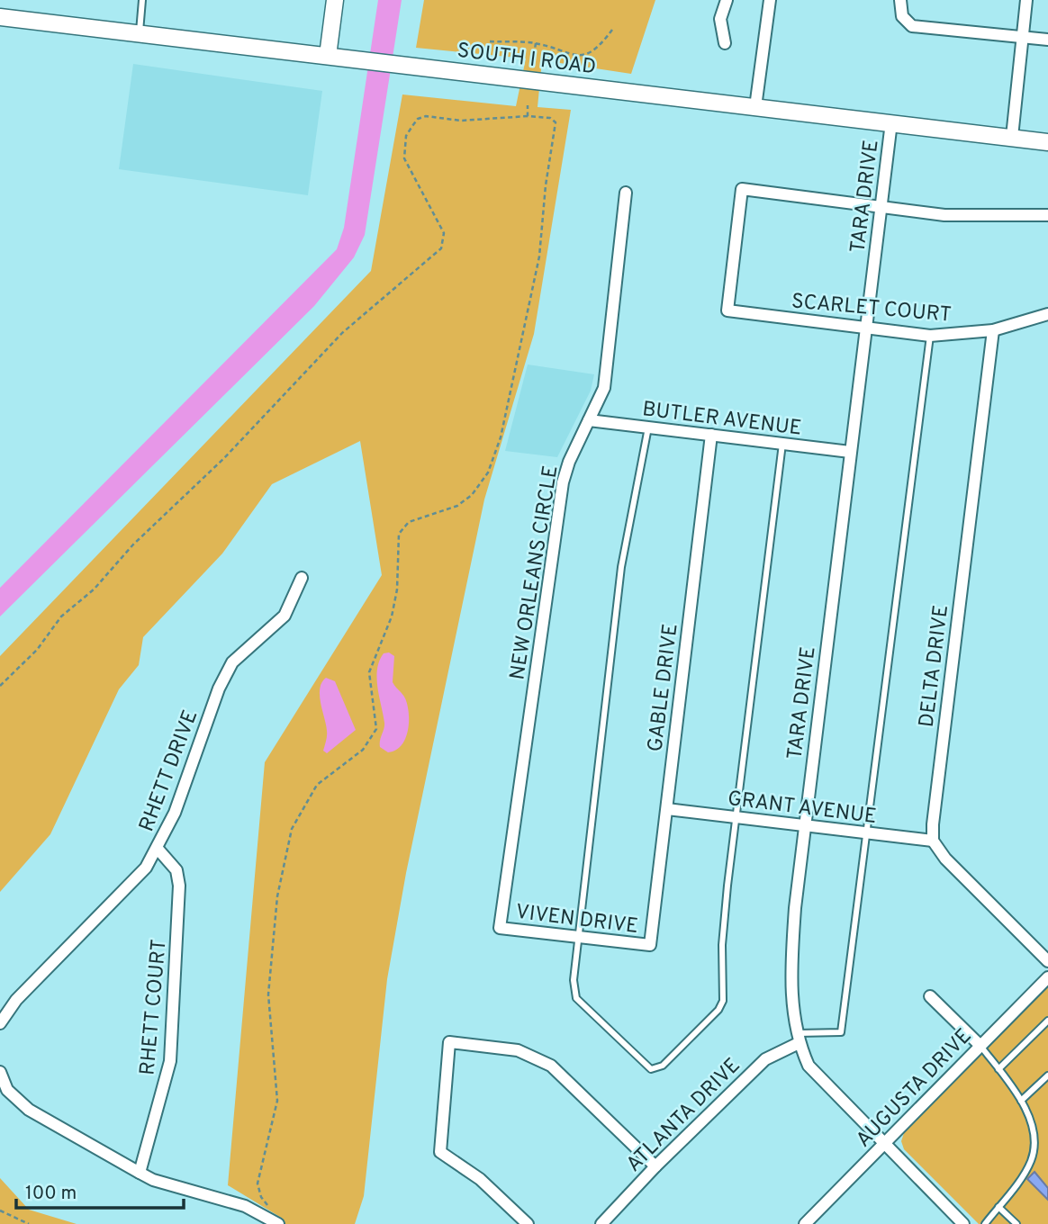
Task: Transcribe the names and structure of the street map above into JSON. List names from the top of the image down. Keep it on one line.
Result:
{"streets":{"main road":["SOUTH I ROAD"],"street":["TARA DRIVE","SCARLET COURT","BUTLER AVENUE","NEW ORLEANS CIRCLE","DELTA DRIVE","GABLE DRIVE","RHETT DRIVE","GRANT AVENUE","VIVEN DRIVE","RHETT COURT","AUGUSTA DRIVE","ATLANTA DRIVE"]},"crossings":[["SOUTH I ROAD","TARA DRIVE"],["TARA DRIVE","SCARLET COURT"],["TARA DRIVE","BUTLER AVENUE"],["TARA DRIVE","GRANT AVENUE"],["TARA DRIVE","AUGUSTA DRIVE"],["TARA DRIVE","ATLANTA DRIVE"],["SCARLET COURT","DELTA DRIVE"],["BUTLER AVENUE","NEW ORLEANS CIRCLE"],["BUTLER AVENUE","GABLE DRIVE"],["NEW ORLEANS CIRCLE","VIVEN DRIVE"],["DELTA DRIVE","GRANT AVENUE"],["GABLE DRIVE","GRANT AVENUE"],["GABLE DRIVE","VIVEN DRIVE"],["RHETT DRIVE","RHETT COURT"]],"scale_bar":"100 m"}
